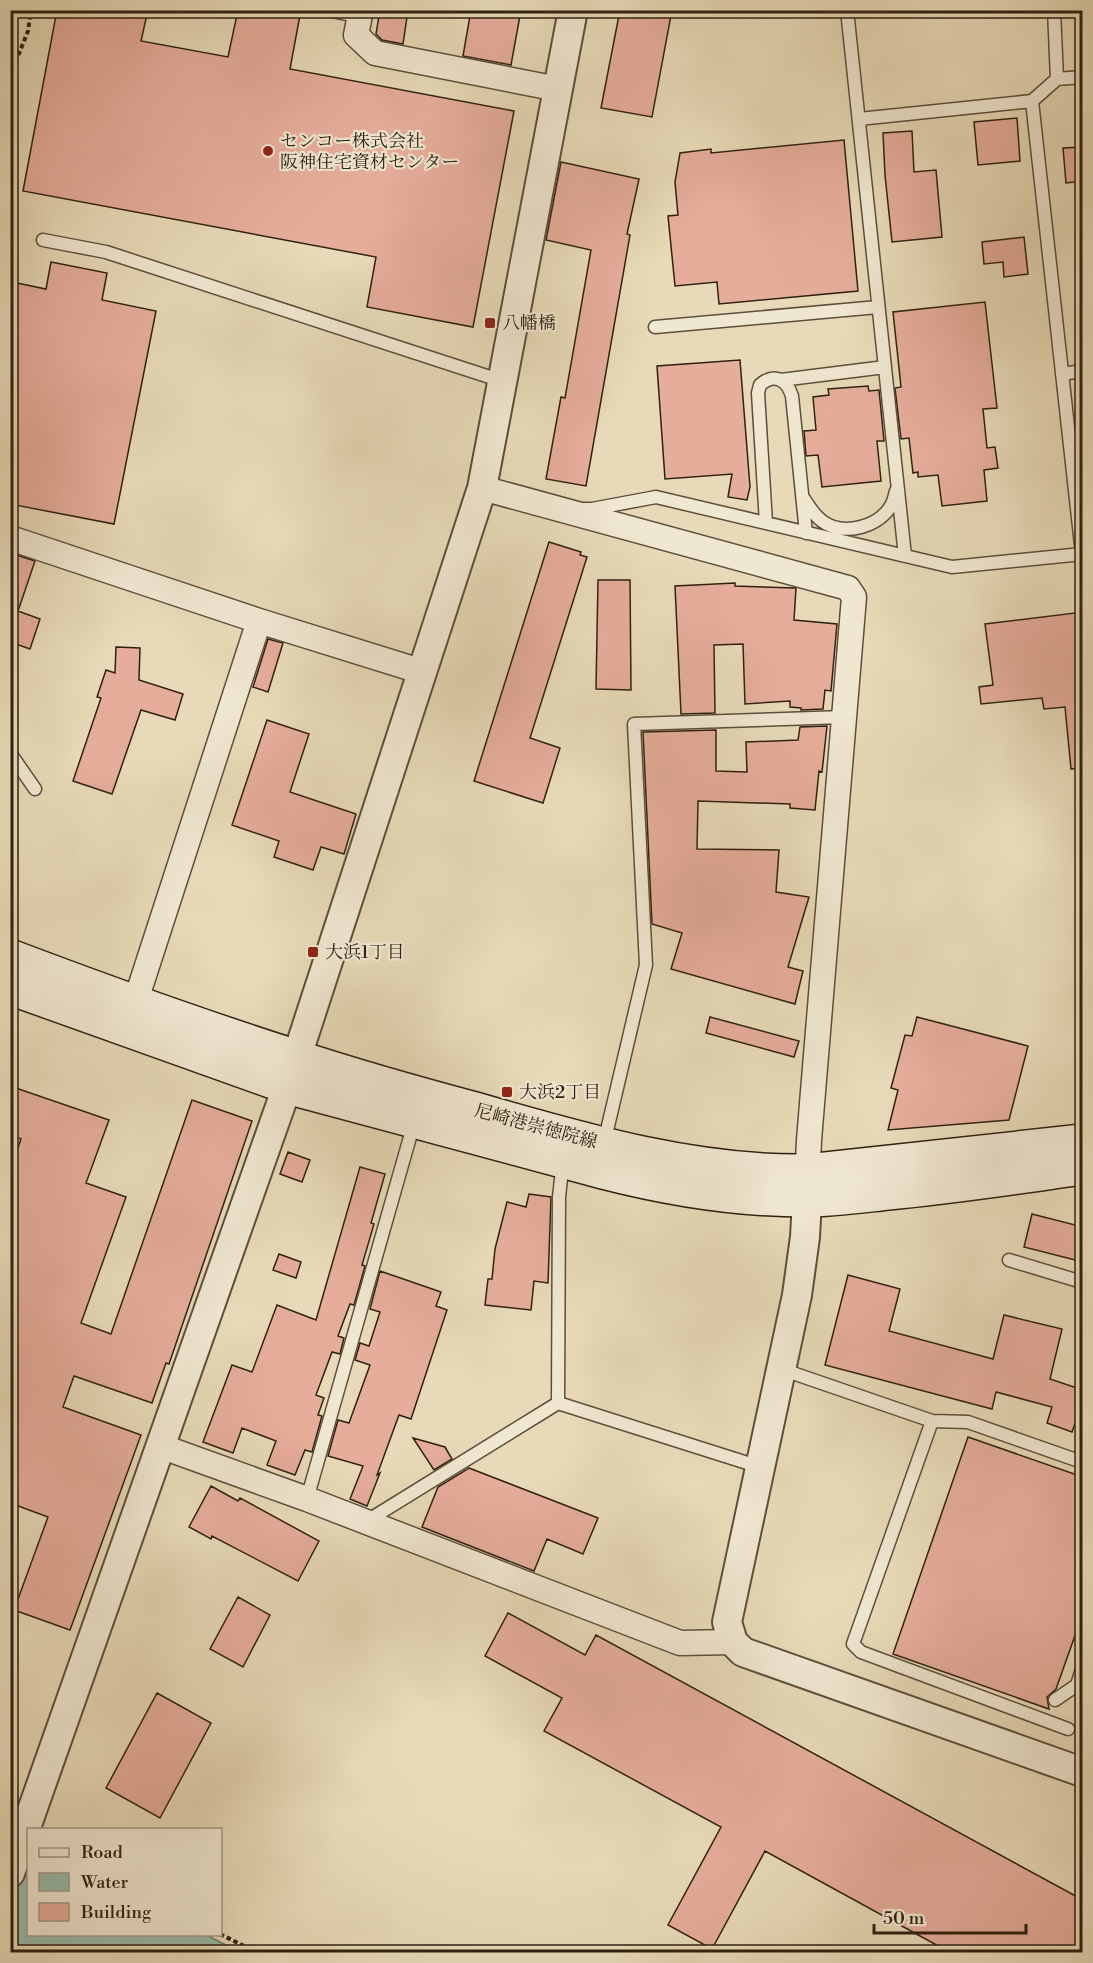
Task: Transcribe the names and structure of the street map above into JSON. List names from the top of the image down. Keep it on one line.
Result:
{"streets":{"main road":["尼崎港崇徳院線"]},"places":{"other":["センコー株式会社 阪神住宅資材センター"],"transit":["八幡橋","大浜1丁目","大浜2丁目"]},"legend":["Road","Water","Building"],"scale_bar":"50 m"}
